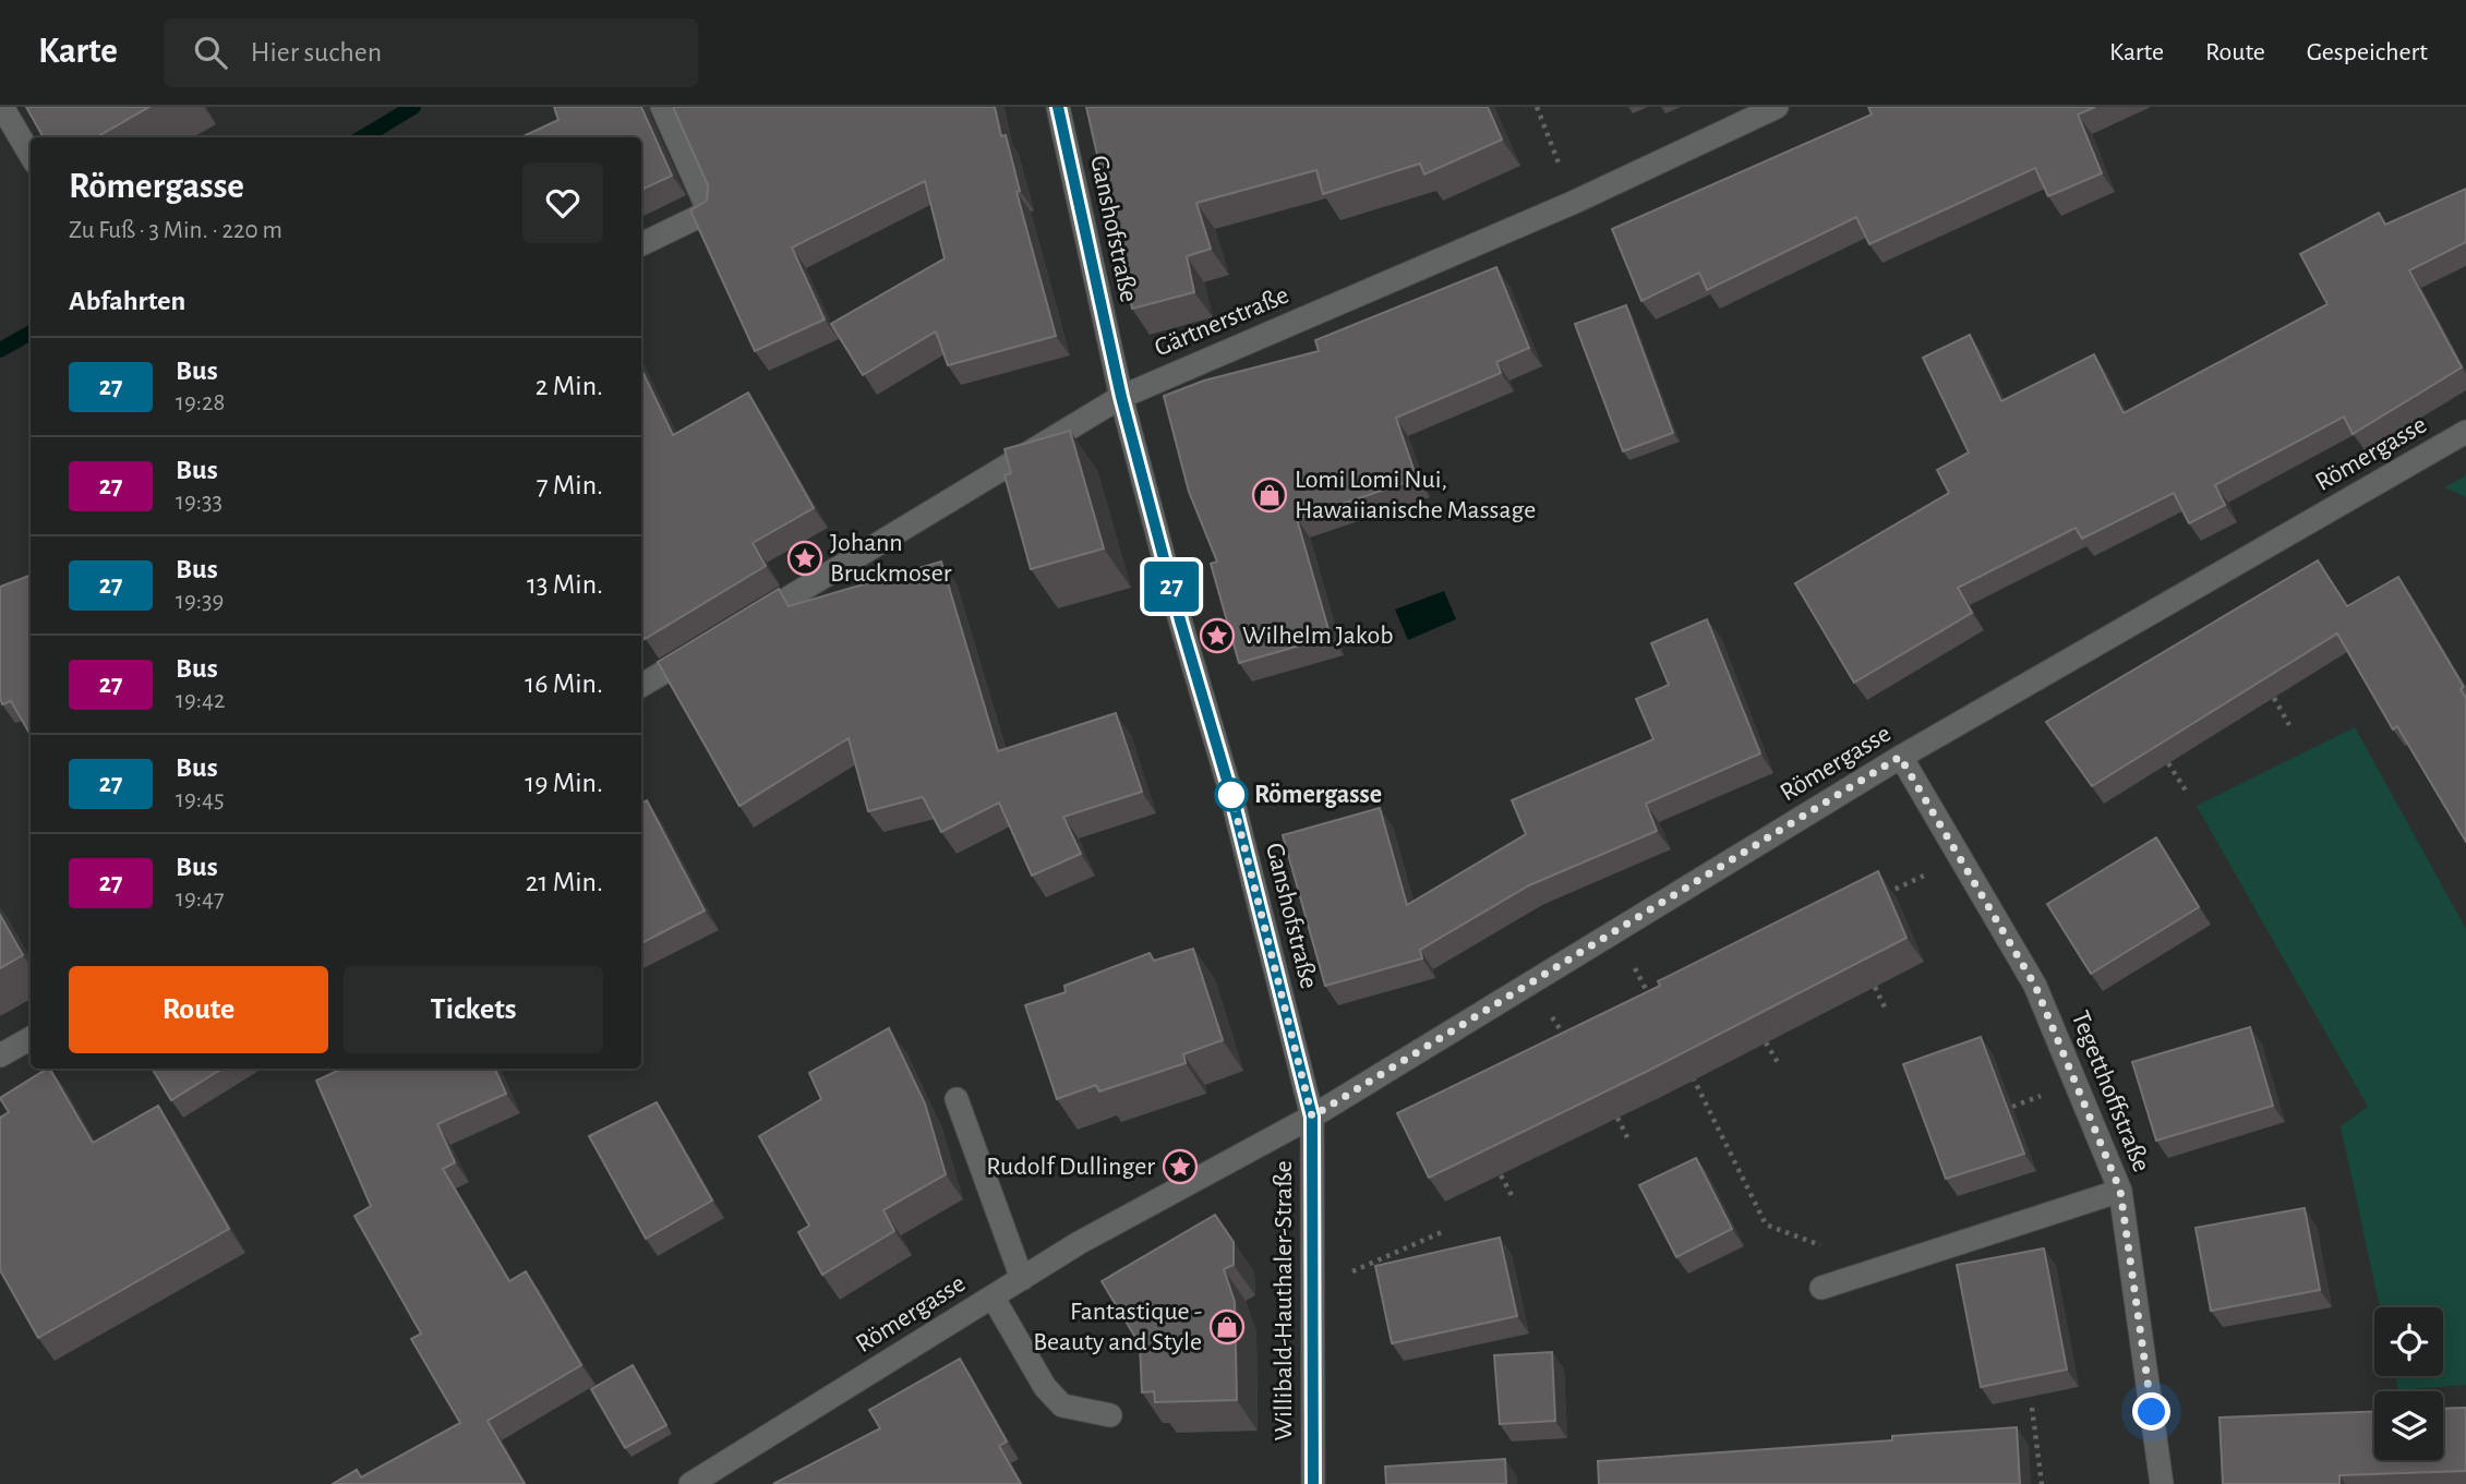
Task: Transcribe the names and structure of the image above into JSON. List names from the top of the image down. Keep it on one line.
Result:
{"streets":{"street":["Ganshofstraße","Gärtnerstraße","Römergasse","Tegetthoffstraße","Willibald-Hauthaler-Straße"]},"crossings":[["Ganshofstraße","Gärtnerstraße"],["Ganshofstraße","Römergasse"],["Ganshofstraße","Willibald-Hauthaler-Straße"],["Römergasse","Tegetthoffstraße"],["Römergasse","Willibald-Hauthaler-Straße"]],"places":{"shop":["Lomi Lomi Nui, Hawaiianische Massage","Fantastique - Beauty and Style"],"place":["Johann Bruckmoser","Wilhelm Jakob","Rudolf Dullinger"],"other":["Römergasse"]},"lines":["bus line 27"],"page":{"header":"Karte","search":"Hier suchen","nav":["Karte","Route","Gespeichert"],"on_map":"27","heading":[["Römergasse","Zu Fuß · 3 Min. · 220 m"],"Abfahrten"],"list":[{"mark":"27","name":"Bus","note":"19:28","value":"2 Min."},{"mark":"27","name":"Bus","note":"19:33","value":"7 Min."},{"mark":"27","name":"Bus","note":"19:39","value":"13 Min."},{"mark":"27","name":"Bus","note":"19:42","value":"16 Min."},{"mark":"27","name":"Bus","note":"19:45","value":"19 Min."},{"mark":"27","name":"Bus","note":"19:47","value":"21 Min."}],"buttons":["Route","Tickets"]}}
